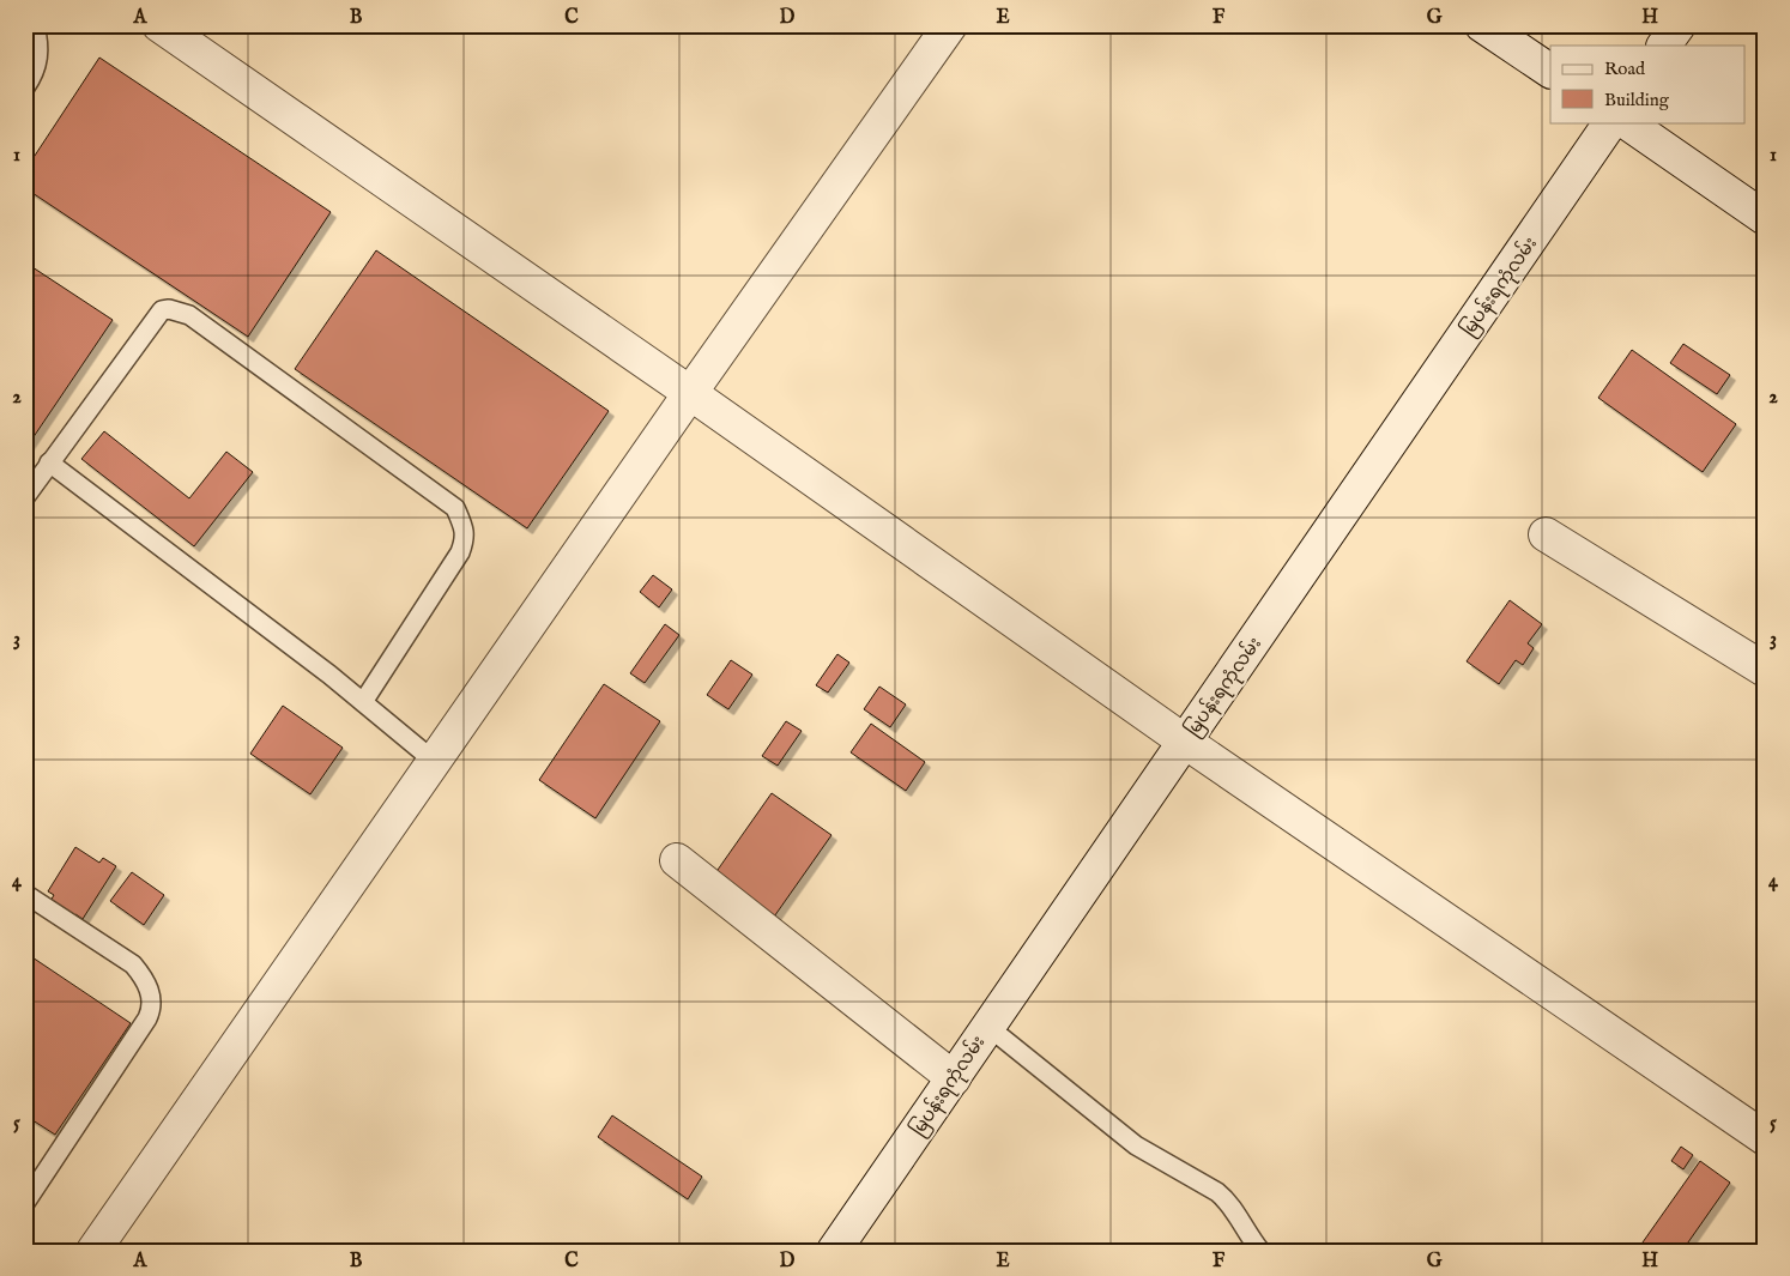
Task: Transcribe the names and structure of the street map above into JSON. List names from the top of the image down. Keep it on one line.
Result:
{"streets":{"street":["မြပန်းရကုံလမ်း"]},"legend":["Road","Building"],"grid":{"columns":["A","B","C","D","E","F","G","H"],"rows":["1","2","3","4","5"]}}
